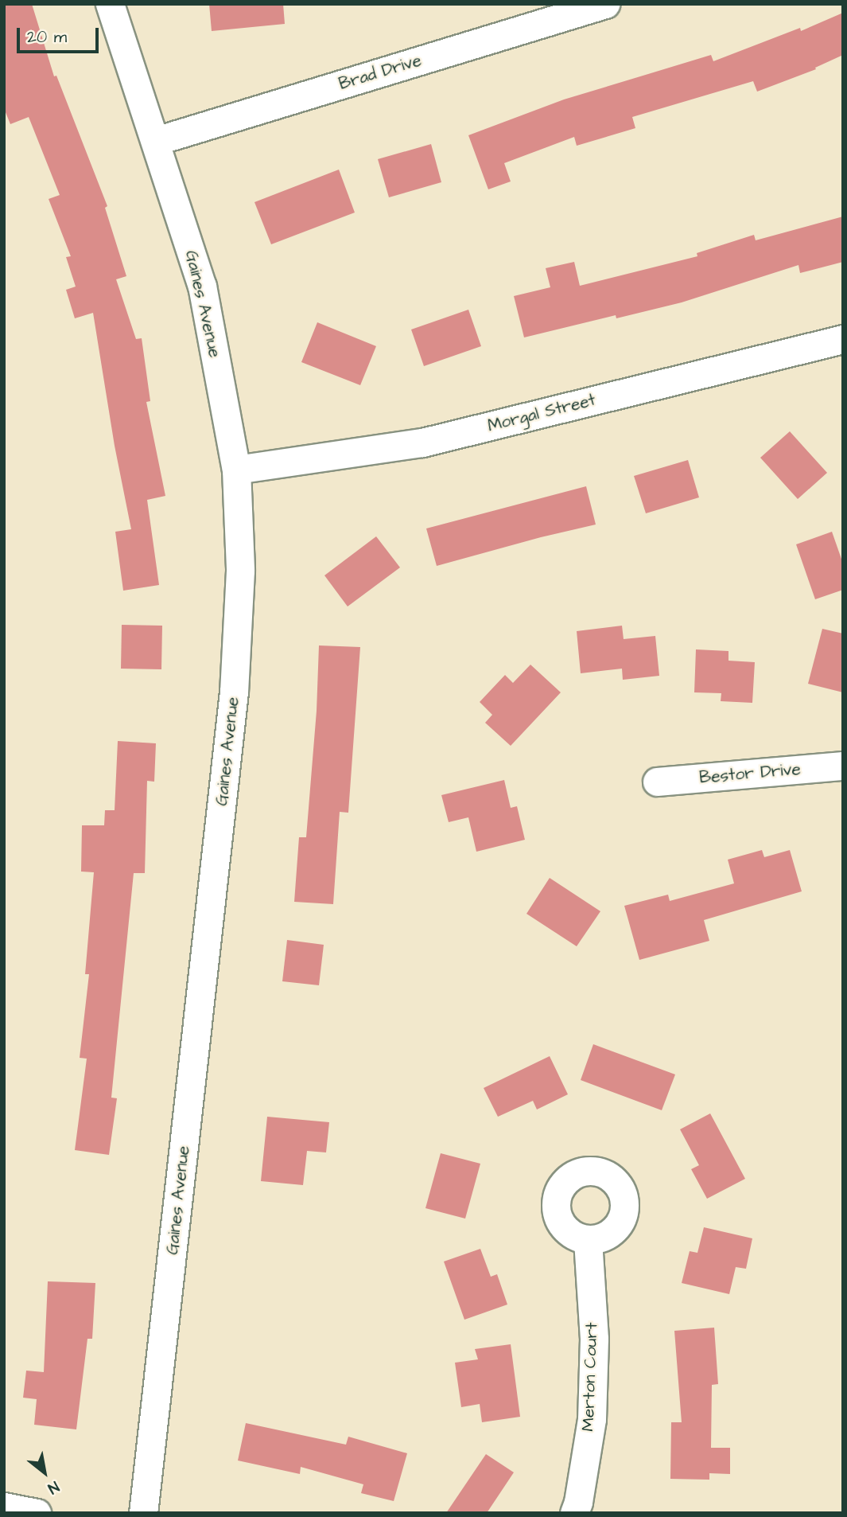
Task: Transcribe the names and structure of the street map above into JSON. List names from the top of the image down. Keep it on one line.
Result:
{"streets":{"street":["Brad Drive","Gaines Avenue","Morgal Street","Bestor Drive","Merton Court"]},"crossings":[["Brad Drive","Gaines Avenue"],["Gaines Avenue","Morgal Street"]],"scale_bar":"20 m","north":"bottom right"}
